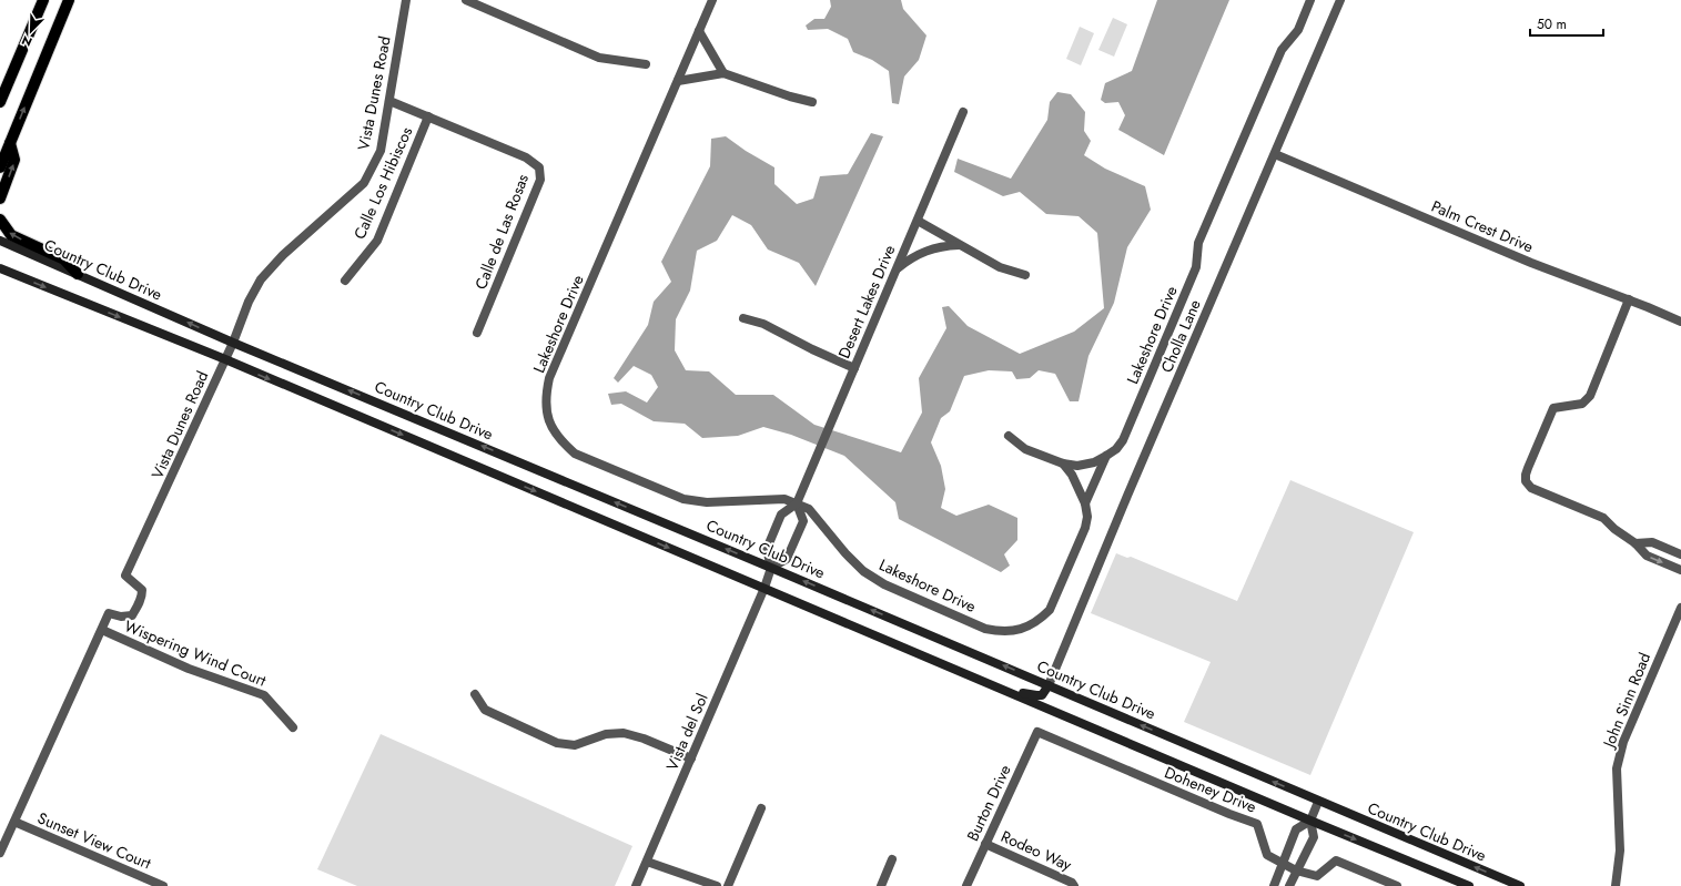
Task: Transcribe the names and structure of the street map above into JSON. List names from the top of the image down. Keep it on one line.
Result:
{"streets":{"main road":["Country Club Drive"],"street":["Vista Dunes Road","Calle Los Hibiscos","Palm Crest Drive","Calle de Las Rosas","Desert Lakes Drive","Lakeshore Drive","Cholla Lane","Wispering Wind Court","John Sinn Road","Vista del Sol","Doheney Drive","Burton Drive","Sunset View Court","Rodeo Way"]},"crossings":[["Vista Dunes Road","Calle de Las Rosas"],["Vista Dunes Road","Country Club Drive"],["Vista Dunes Road","Wispering Wind Court"],["Vista Dunes Road","Sunset View Court"],["Calle Los Hibiscos","Calle de Las Rosas"],["Palm Crest Drive","Cholla Lane"],["Country Club Drive","Desert Lakes Drive"],["Country Club Drive","Cholla Lane"],["Desert Lakes Drive","Lakeshore Drive"],["Desert Lakes Drive","Vista del Sol"],["Doheney Drive","Burton Drive"],["Burton Drive","Rodeo Way"]],"scale_bar":"50 m","north":"bottom left"}
